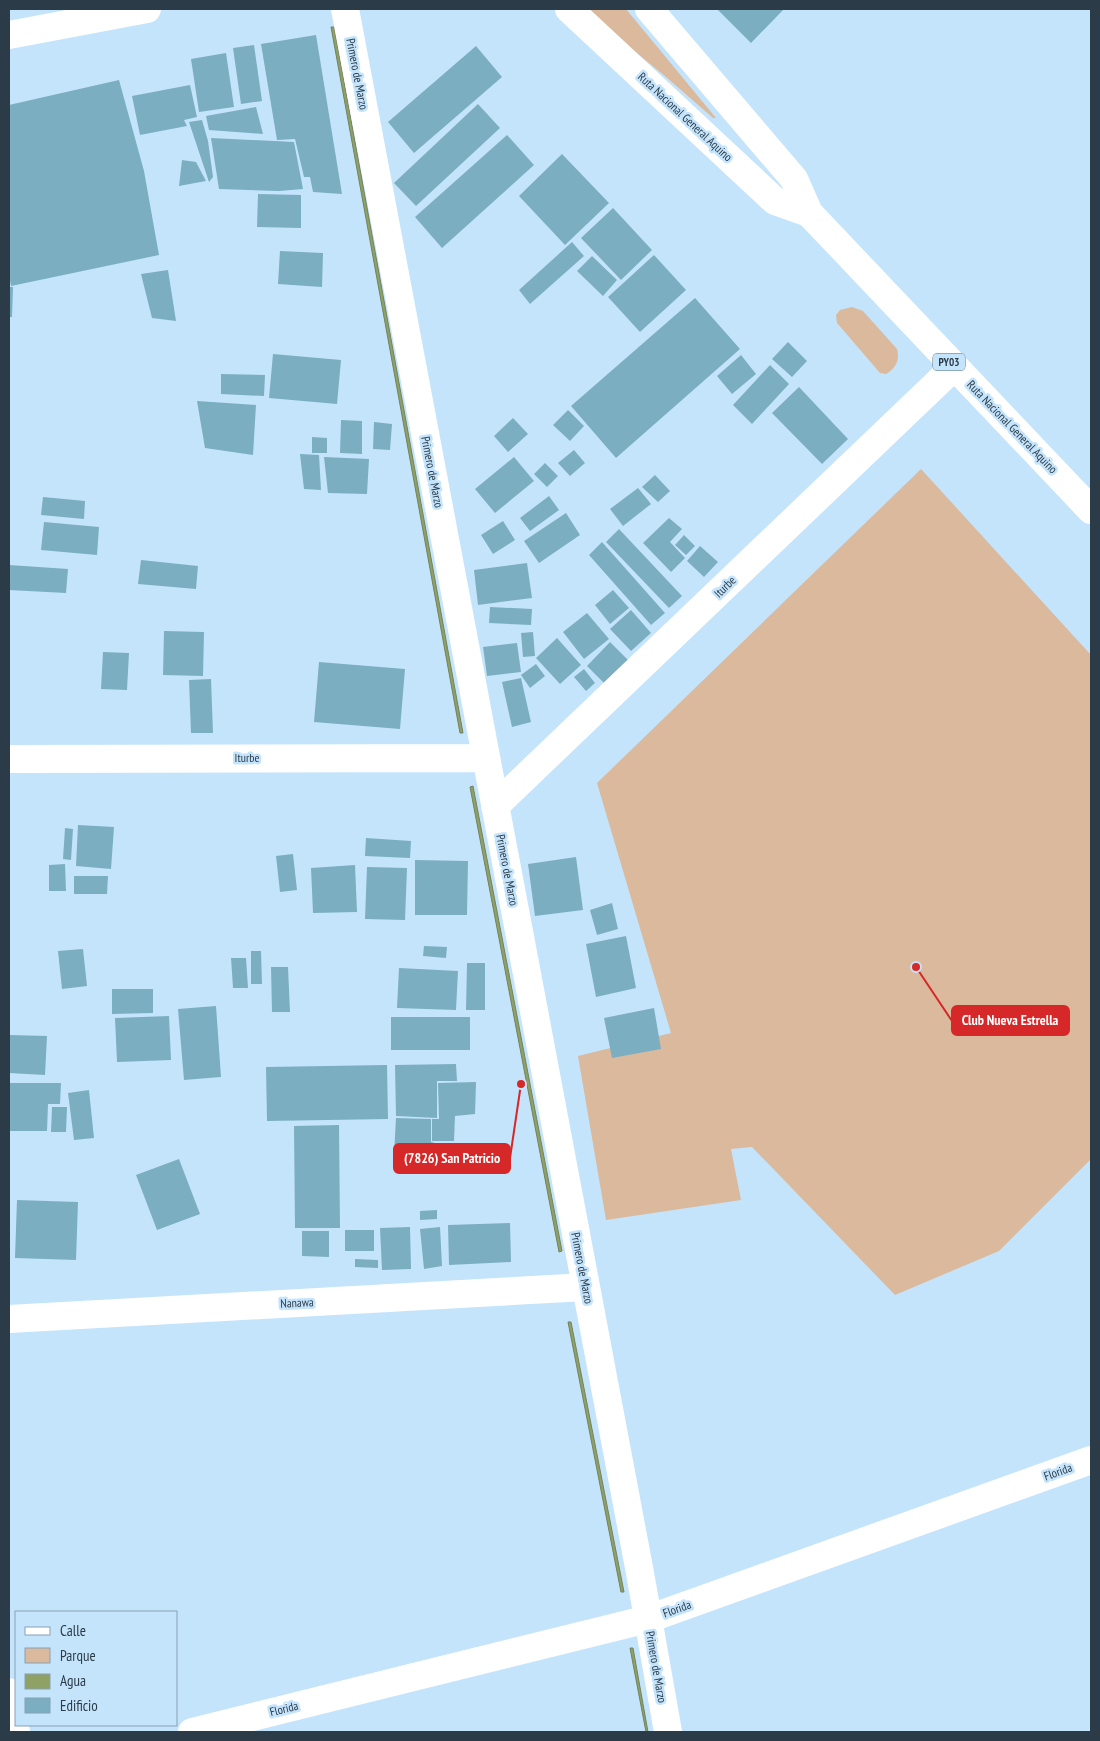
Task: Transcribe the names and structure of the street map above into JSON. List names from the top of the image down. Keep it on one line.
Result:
{"streets":{"main road":["Primero de Marzo","Ruta Nacional General Aquino","PY03","Iturbe","Nanawa","Florida"]},"crossings":[["Primero de Marzo","Iturbe"],["Primero de Marzo","Nanawa"],["Primero de Marzo","Florida"],["Ruta Nacional General Aquino","Iturbe"]],"places":["Club Nueva Estrella","(7826) San Patricio"],"legend":["Calle","Parque","Agua","Edificio"]}
